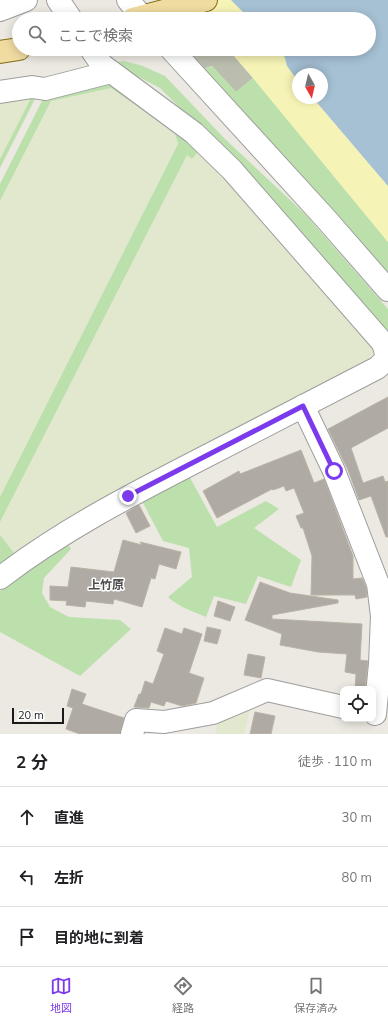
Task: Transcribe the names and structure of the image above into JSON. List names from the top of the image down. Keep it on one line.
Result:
{"districts":["上竹原"],"scale_bar":"20 m","north":"bottom","page":{"search":"ここで検索","scale":"20 m","heading":["2 分","徒歩 · 110 m"],"list":[["直進","30 m"],["左折","80 m"],"目的地に到着"],"nav":["地図","経路","保存済み"]}}
